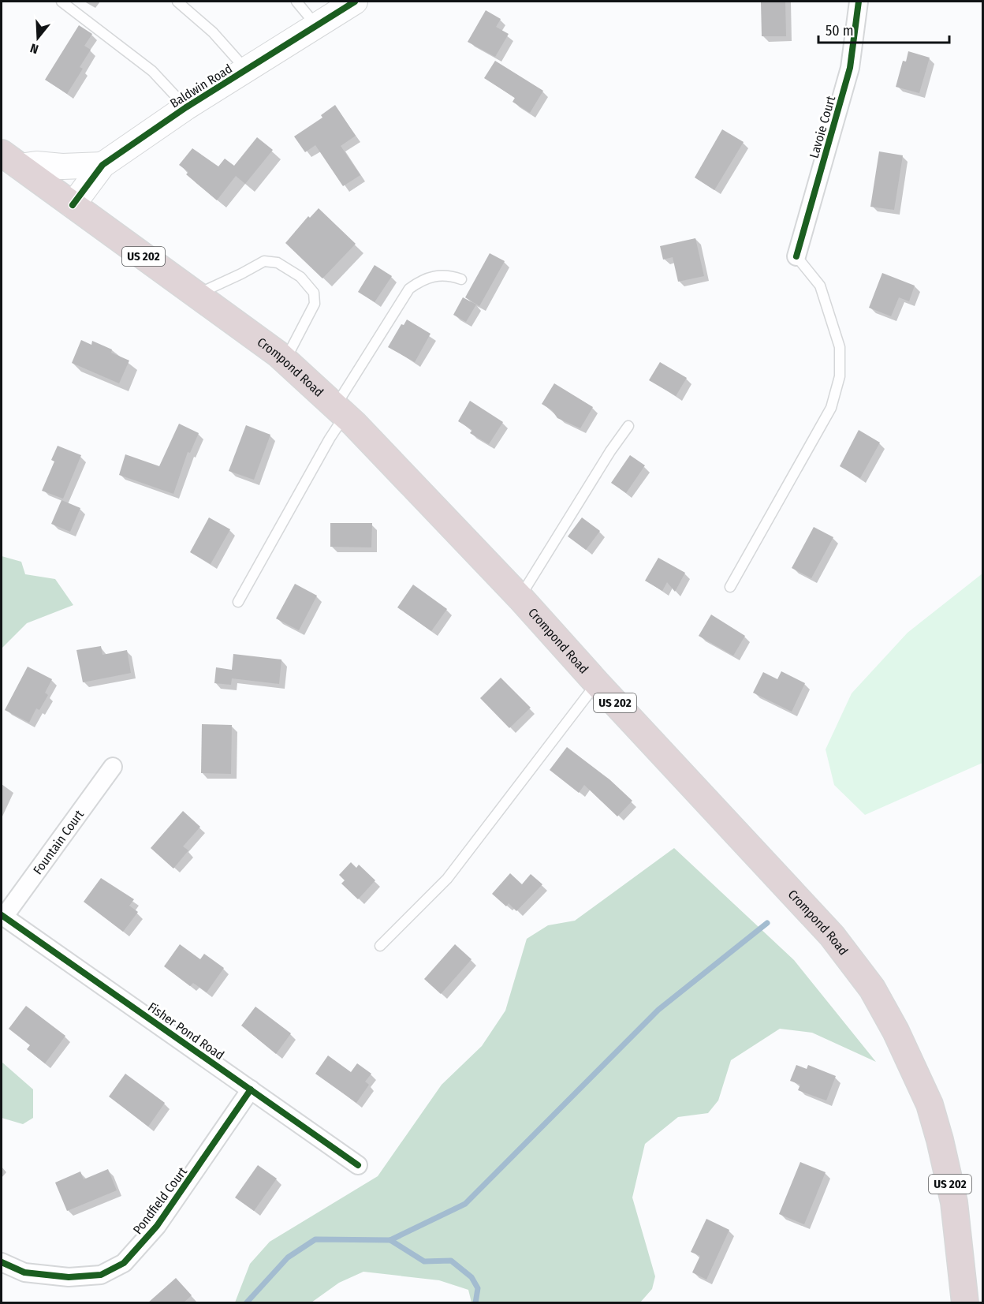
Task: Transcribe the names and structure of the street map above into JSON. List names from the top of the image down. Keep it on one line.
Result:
{"streets":{"highway":["US 202","Crompond Road"],"street":["Baldwin Road","Lavoie Court","Fountain Court","Fisher Pond Road","Pondfield Court"]},"crossings":[["Baldwin Road","Crompond Road"],["Fountain Court","Fisher Pond Road"],["Fisher Pond Road","Pondfield Court"]],"scale_bar":"50 m","north":"bottom"}
